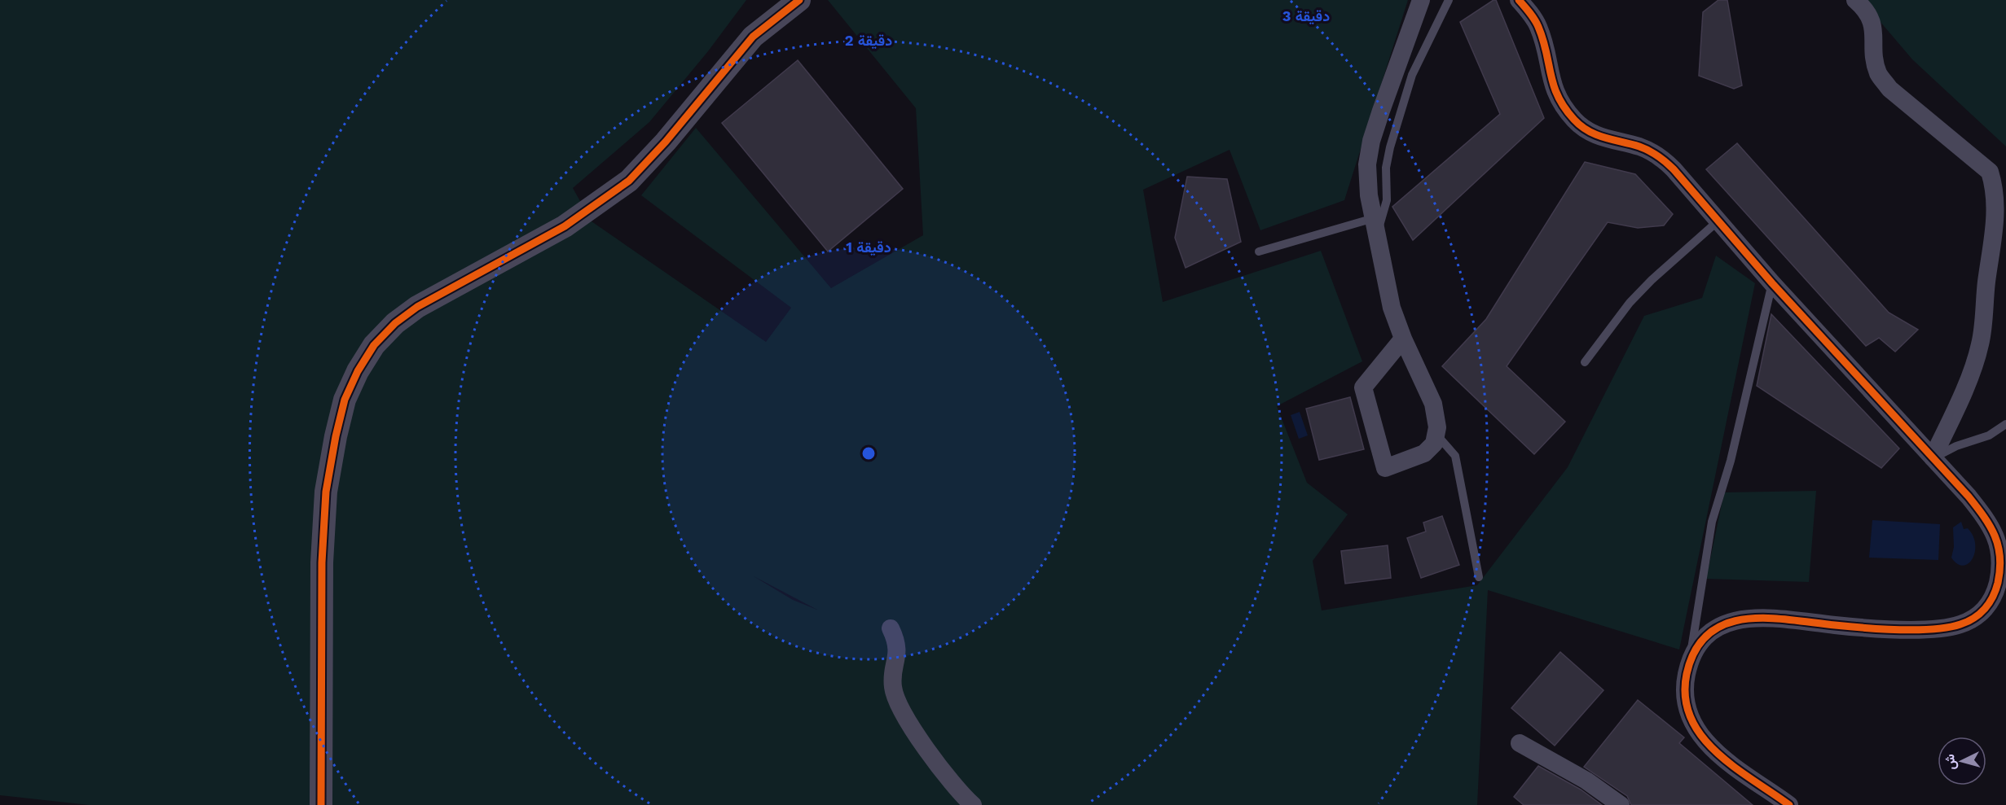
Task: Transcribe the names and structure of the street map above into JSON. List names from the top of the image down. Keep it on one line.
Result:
{"north":"left","rings":["3 دقيقة","2 دقيقة","1 دقيقة"]}
